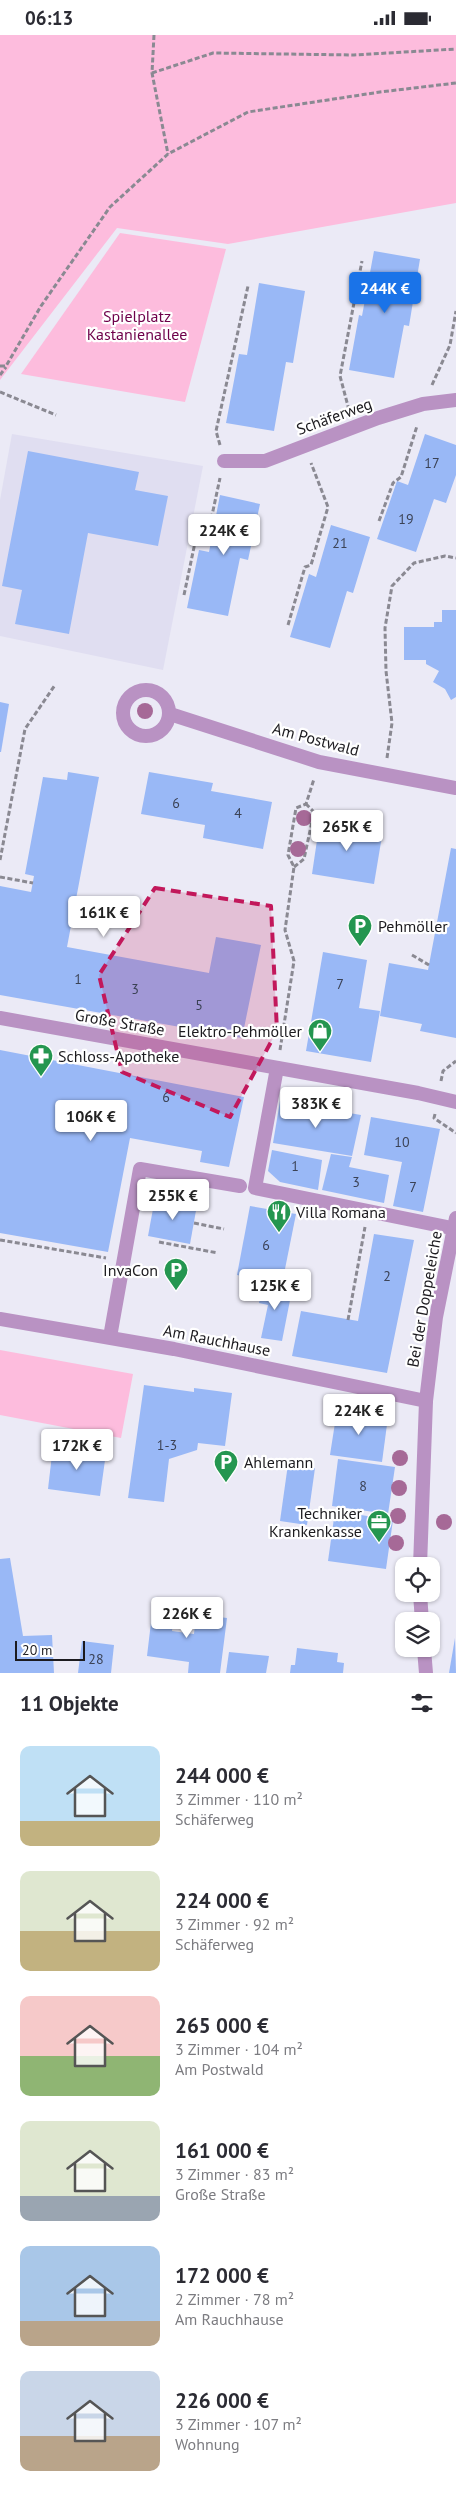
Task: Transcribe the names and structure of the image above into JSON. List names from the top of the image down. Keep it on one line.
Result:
{"streets":{"street":["Schäferweg","Am Postwald","Große Straße","Bei der Doppeleiche","Am Rauchhause"]},"crossings":[["Bei der Doppeleiche","Am Rauchhause"]],"parks":["Spielplatz Kastanienallee"],"places":{"parking":["Pehmöller","InvaCon","Ahlemann"],"shop":["Elektro-Pehmöller"],"pharmacy":["Schloss-Apotheke"],"restaurant":["Villa Romana"],"office":["Techniker Krankenkasse"]},"house_numbers":["17","19","21","6","4","1","7","3","5","6","10","1","3","7","6","2","1-3","8","28"],"scale_bar":"20 m","page":{"status":"06:13","price":["244K €","224K €","265K €","161K €","383K €","106K €","255K €","125K €","224K €","172K €","226K €"],"scale":"20 m","heading":"11 Objekte","list":[{"name":"244 000 €","note":"3 Zimmer · 110 m² · Schäferweg"},{"name":"224 000 €","note":"3 Zimmer · 92 m² · Schäferweg"},{"name":"265 000 €","note":"3 Zimmer · 104 m² · Am Postwald"},{"name":"161 000 €","note":"3 Zimmer · 83 m² · Große Straße"},{"name":"172 000 €","note":"2 Zimmer · 78 m² · Am Rauchhause"},{"name":"226 000 €","note":"3 Zimmer · 107 m² · Wohnung"}]}}
